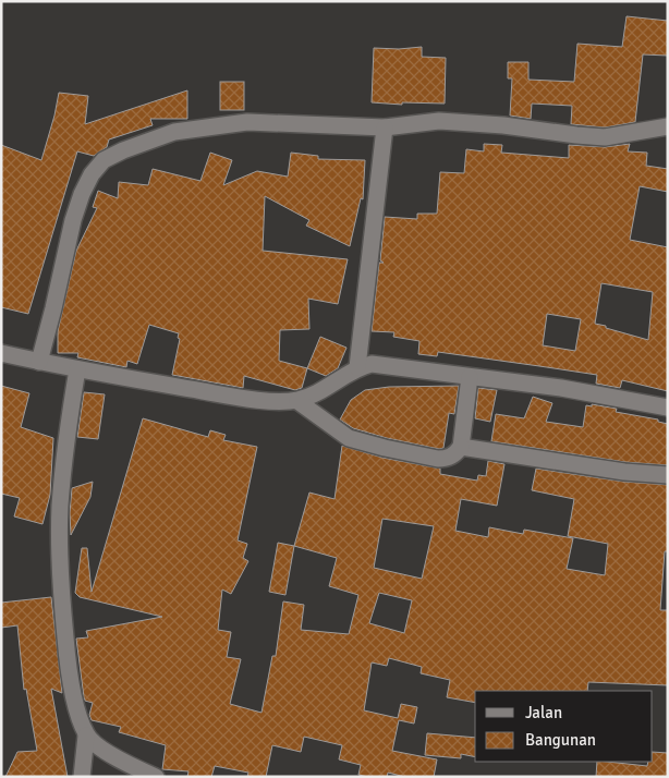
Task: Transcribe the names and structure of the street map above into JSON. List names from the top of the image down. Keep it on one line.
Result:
{"legend":["Jalan","Bangunan"]}
